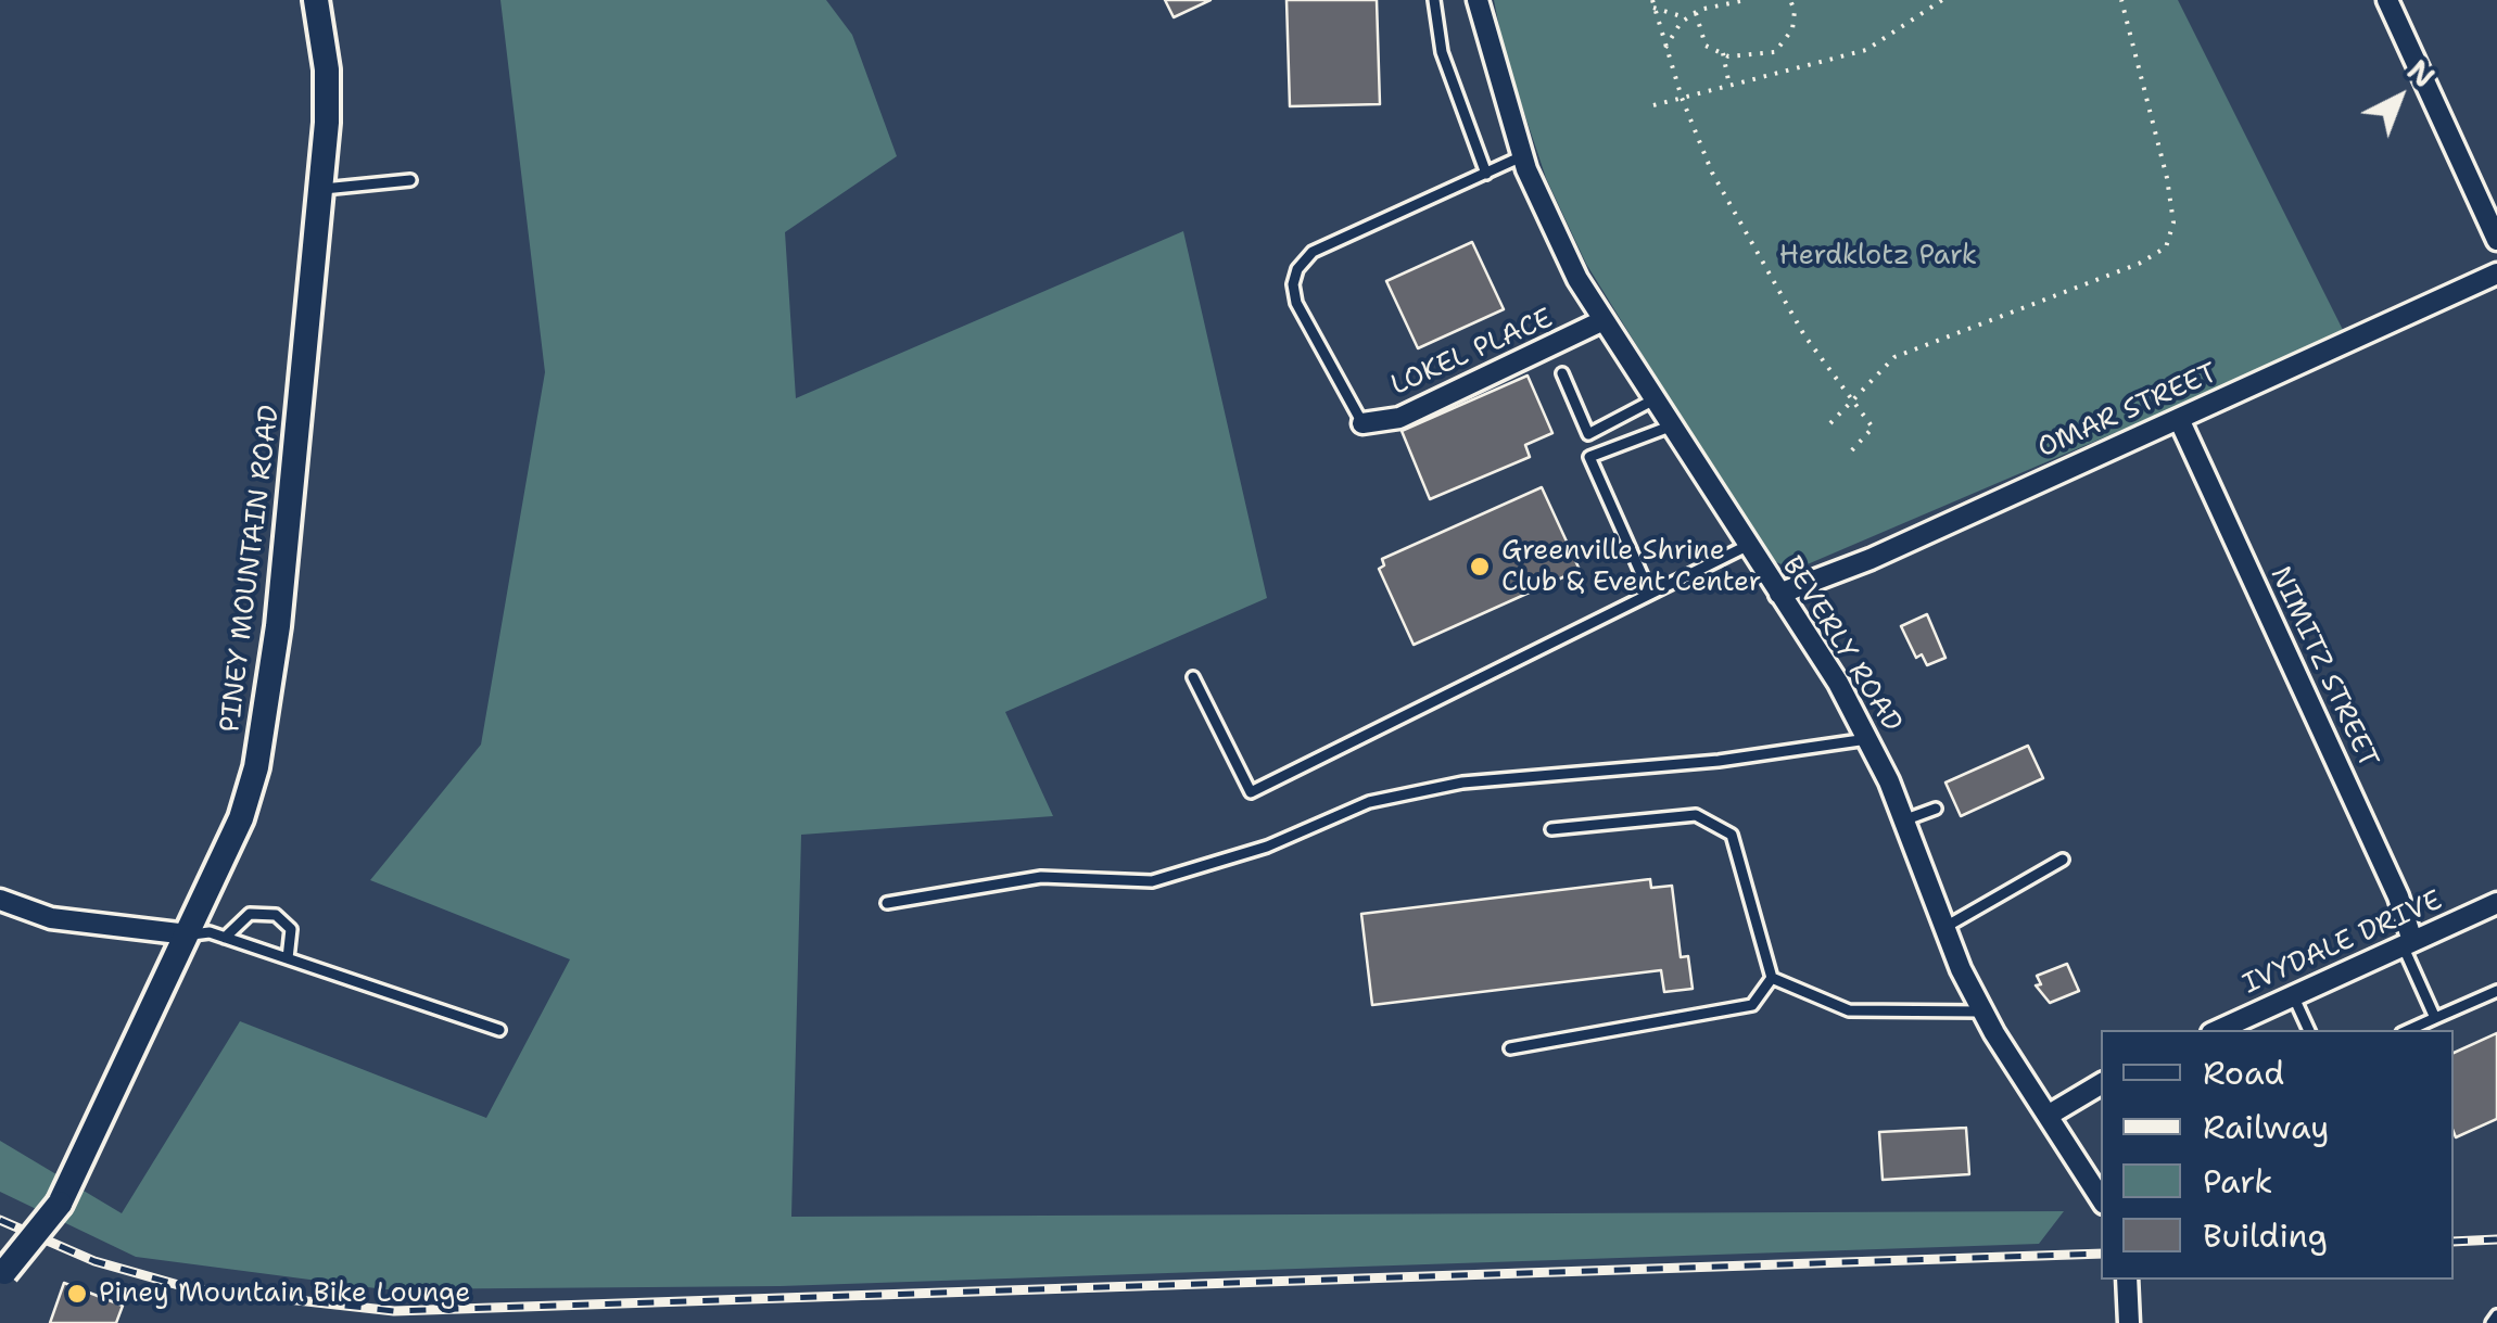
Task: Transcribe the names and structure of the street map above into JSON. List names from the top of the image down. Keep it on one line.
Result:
{"streets":{"street":["LOKEL PLACE","OMAR STREET","PINEY MOUNTAIN ROAD","BEVERLY ROAD","NIMITZ STREET","IVYDALE DRIVE"]},"crossings":[["LOKEL PLACE","BEVERLY ROAD"],["OMAR STREET","BEVERLY ROAD"],["OMAR STREET","NIMITZ STREET"],["NIMITZ STREET","IVYDALE DRIVE"]],"parks":["Herdklotz Park"],"places":["Greenville Shrine Club & Event Center","Piney Mountain Bike Lounge"],"legend":["Road","Railway","Park","Building"],"north":"top right"}
